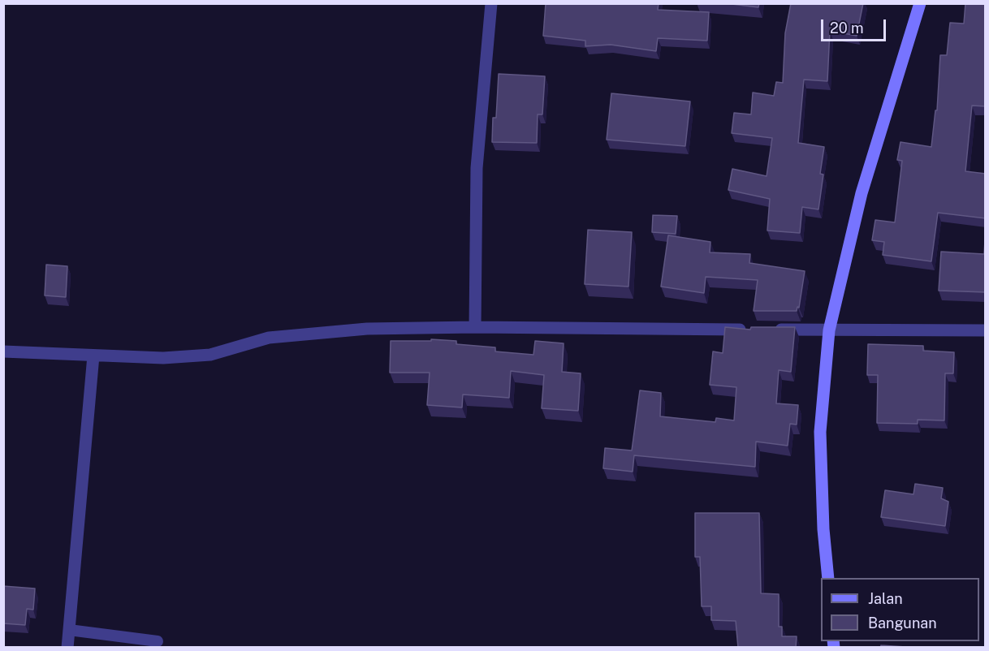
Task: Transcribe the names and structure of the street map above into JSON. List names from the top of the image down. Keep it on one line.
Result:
{"legend":["Jalan","Bangunan"],"scale_bar":"20 m"}
